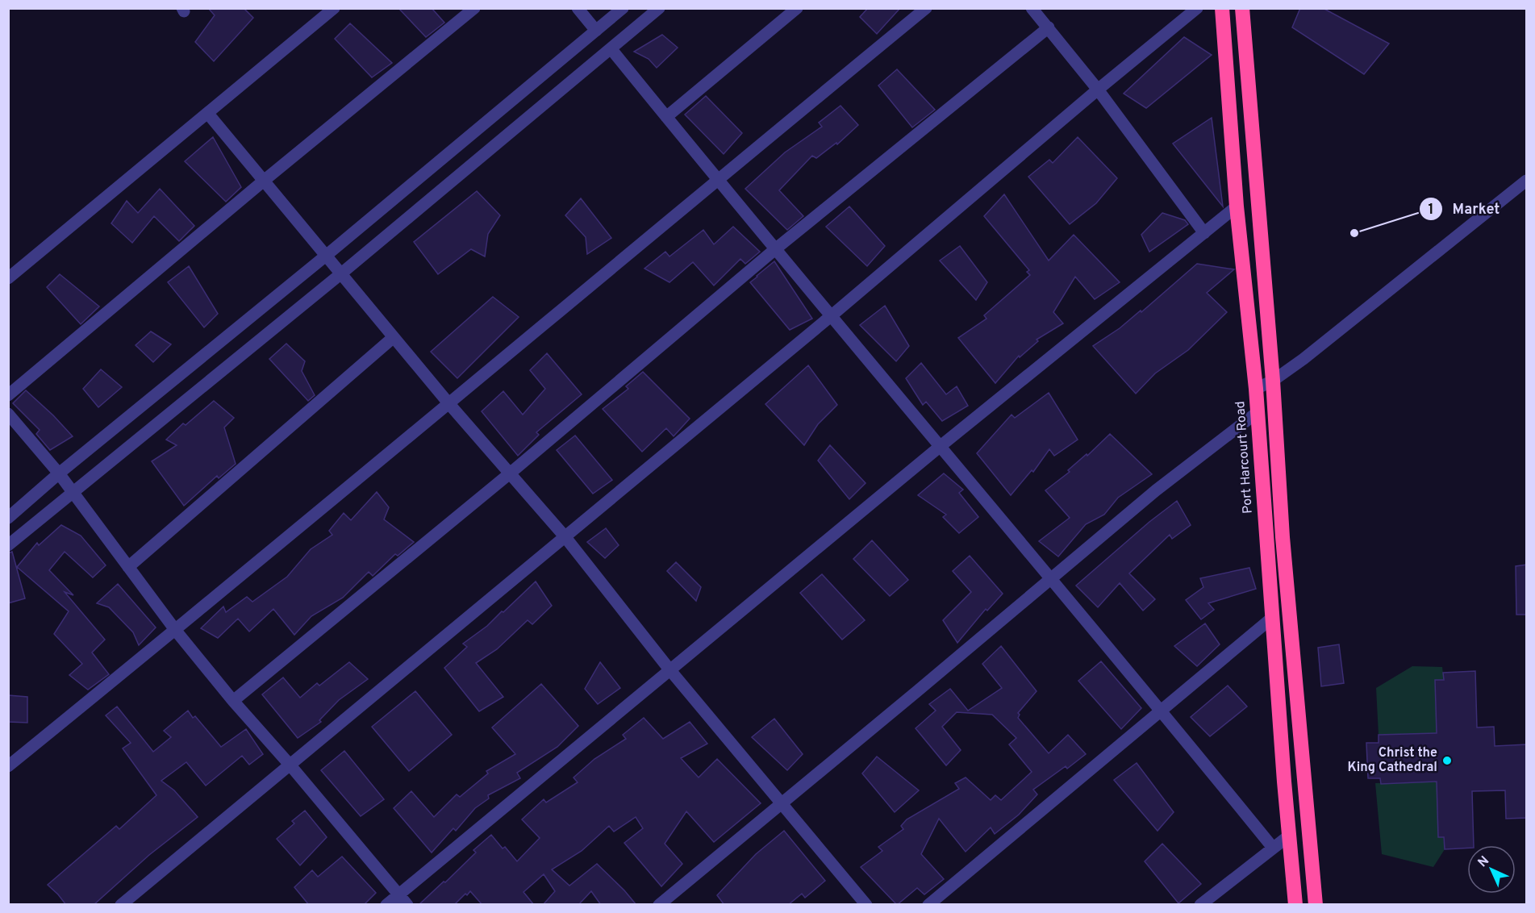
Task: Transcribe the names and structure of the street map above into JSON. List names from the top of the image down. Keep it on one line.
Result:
{"streets":{"highway":["Port Harcourt Road"]},"places":["Market","Christ the King Cathedral"],"north":"top left"}
